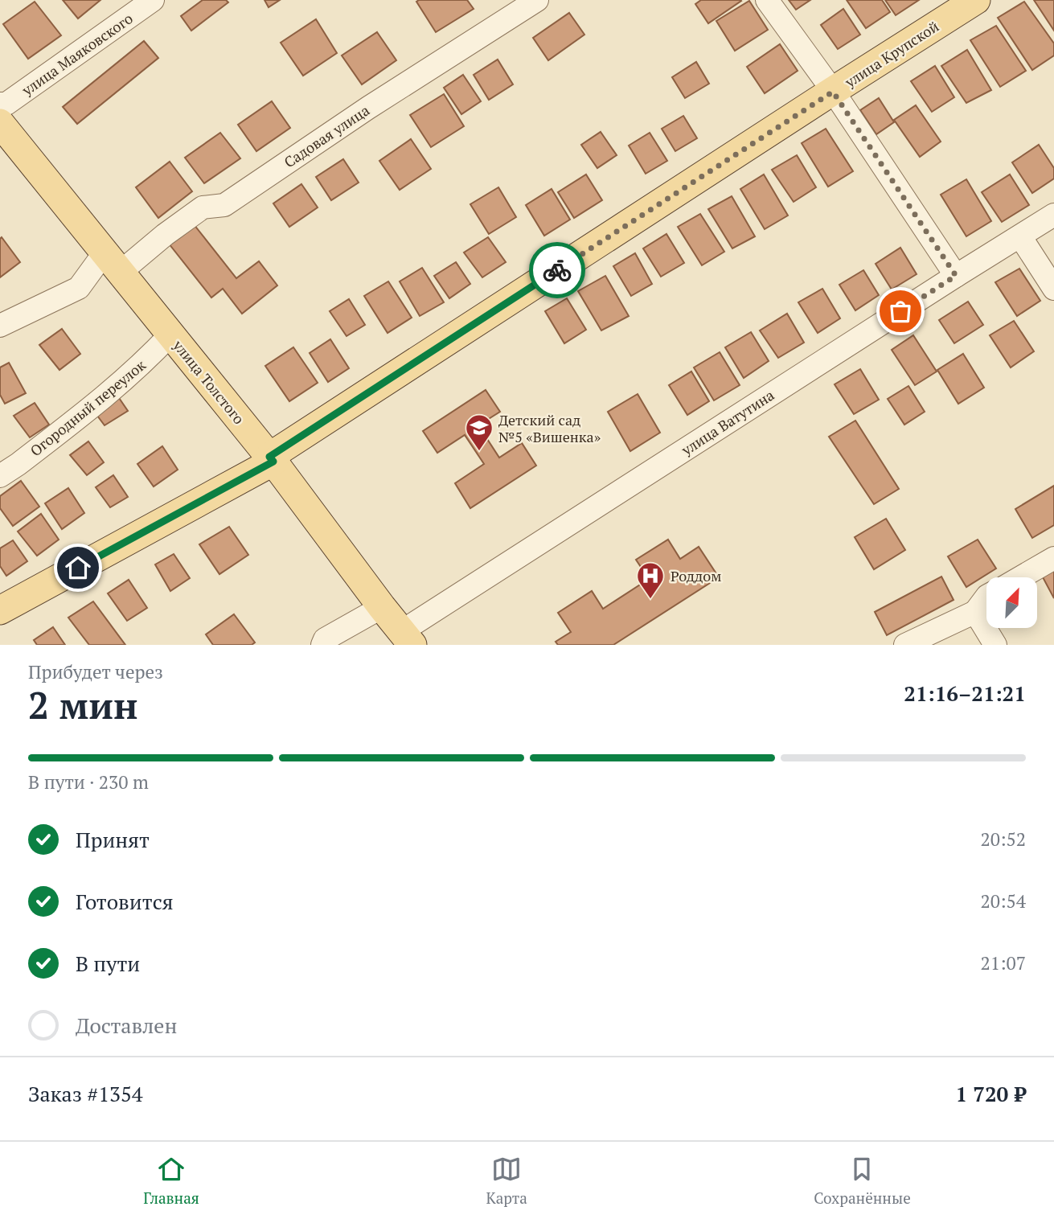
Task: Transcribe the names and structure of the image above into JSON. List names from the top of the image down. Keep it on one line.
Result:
{"streets":{"main road":["улица Крупской","улица Толстого"],"street":["улица Маяковского","Садовая улица","Огородный переулок","улица Ватутина"]},"crossings":[["улица Крупской","улица Толстого"],["Садовая улица","улица Толстого"],["улица Толстого","Огородный переулок"],["улица Толстого","улица Ватутина"]],"places":{"school or university":["Детский сад №5 «Вишенка»"],"hospital":["Роддом"]},"north":"top right","page":{"heading":["2 мин","Прибудет через","21:16–21:21"],"panel":["Заказ #1354","1 720 ₽"],"bar":"В пути · 230 m","list":[["Принят","20:52"],["Готовится","20:54"],["В пути","21:07"],"Доставлен"],"tabs":["Главная","Карта","Сохранённые"]}}
